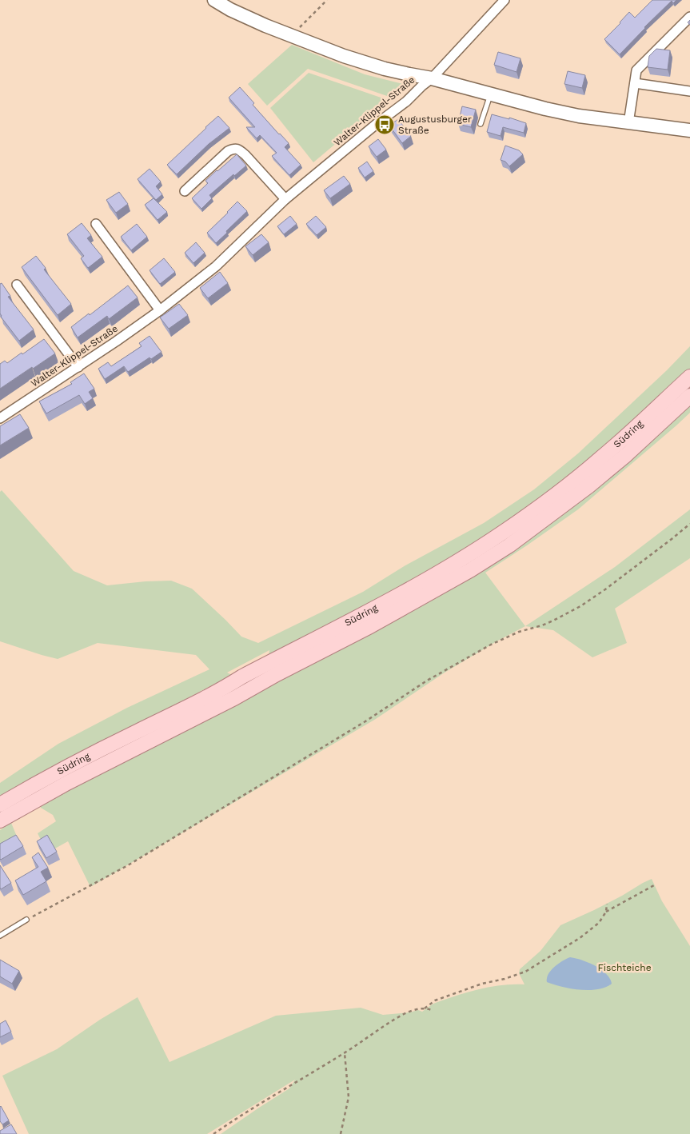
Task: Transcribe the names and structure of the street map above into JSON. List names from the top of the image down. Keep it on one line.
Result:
{"streets":{"main road":["Südring"],"street":["Walter-Klippel-Straße"]},"parks":["Fischteiche"],"places":{"bus stop":["Augustusburger Straße"]}}
